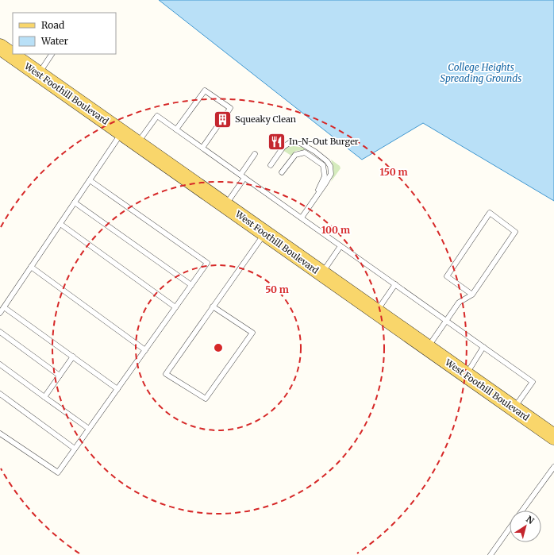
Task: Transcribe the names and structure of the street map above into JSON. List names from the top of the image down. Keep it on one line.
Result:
{"streets":{"main road":["West Foothill Boulevard"]},"water":["College Heights Spreading Grounds"],"places":{"building":["Squeaky Clean"],"restaurant":["In-N-Out Burger"]},"legend":["Road","Water"],"north":"top right","rings":["150 m","100 m","50 m"]}
